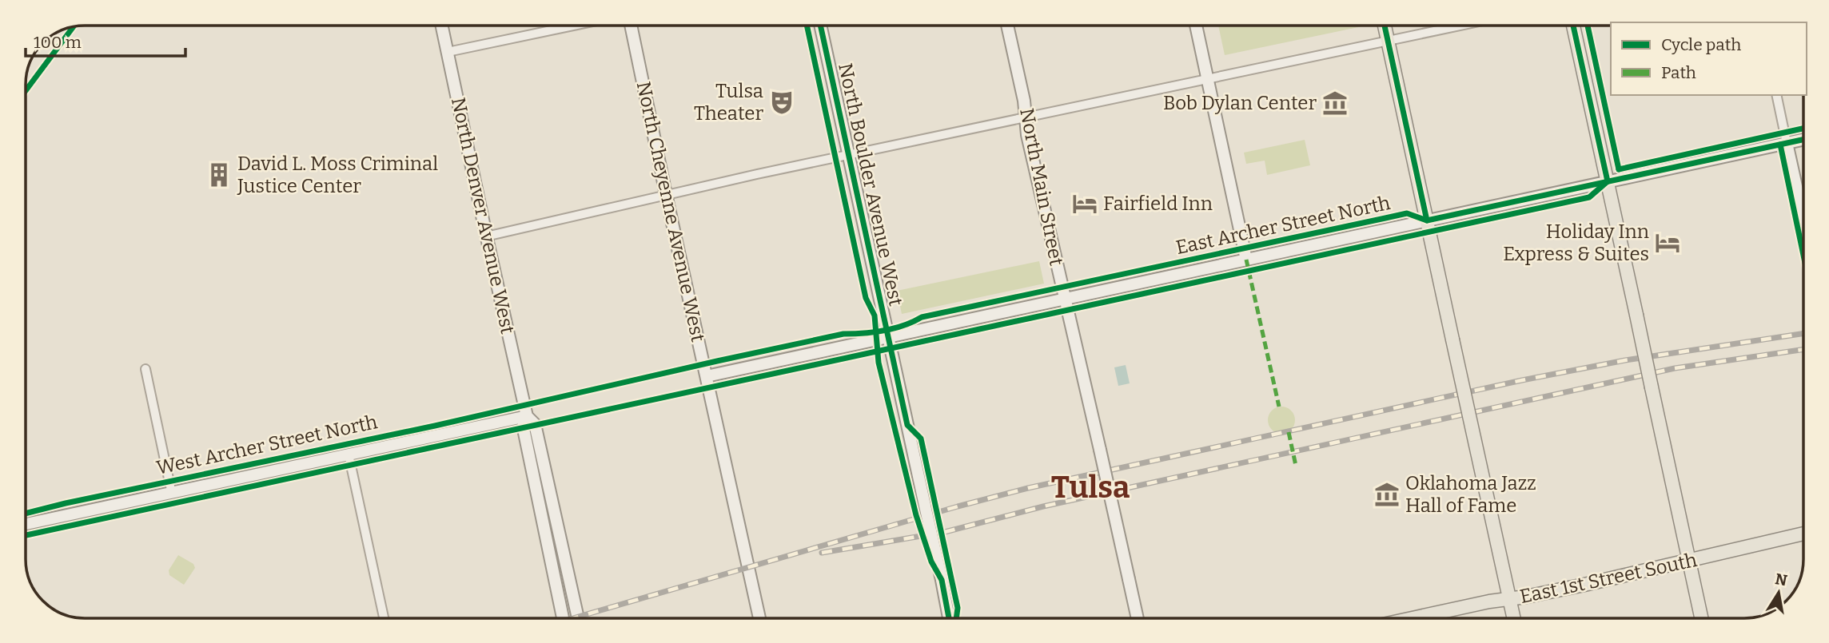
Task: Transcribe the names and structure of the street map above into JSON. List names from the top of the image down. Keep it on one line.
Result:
{"streets":{"main road":["East 1st Street South"],"street":["North Boulder Avenue West","North Main Street","North Cheyenne Avenue West","North Denver Avenue West","East Archer Street North","West Archer Street North"]},"crossings":[["North Main Street","East Archer Street North"],["North Denver Avenue West","West Archer Street North"]],"districts":["Tulsa"],"places":{"theatre":["Tulsa Theater"],"museum":["Bob Dylan Center","Oklahoma Jazz Hall of Fame"],"building":["David L. Moss Criminal Justice Center"],"hotel":["Fairfield Inn","Holiday Inn Express & Suites"]},"legend":["Cycle path","Path"],"scale_bar":"100 m","north":"top"}
